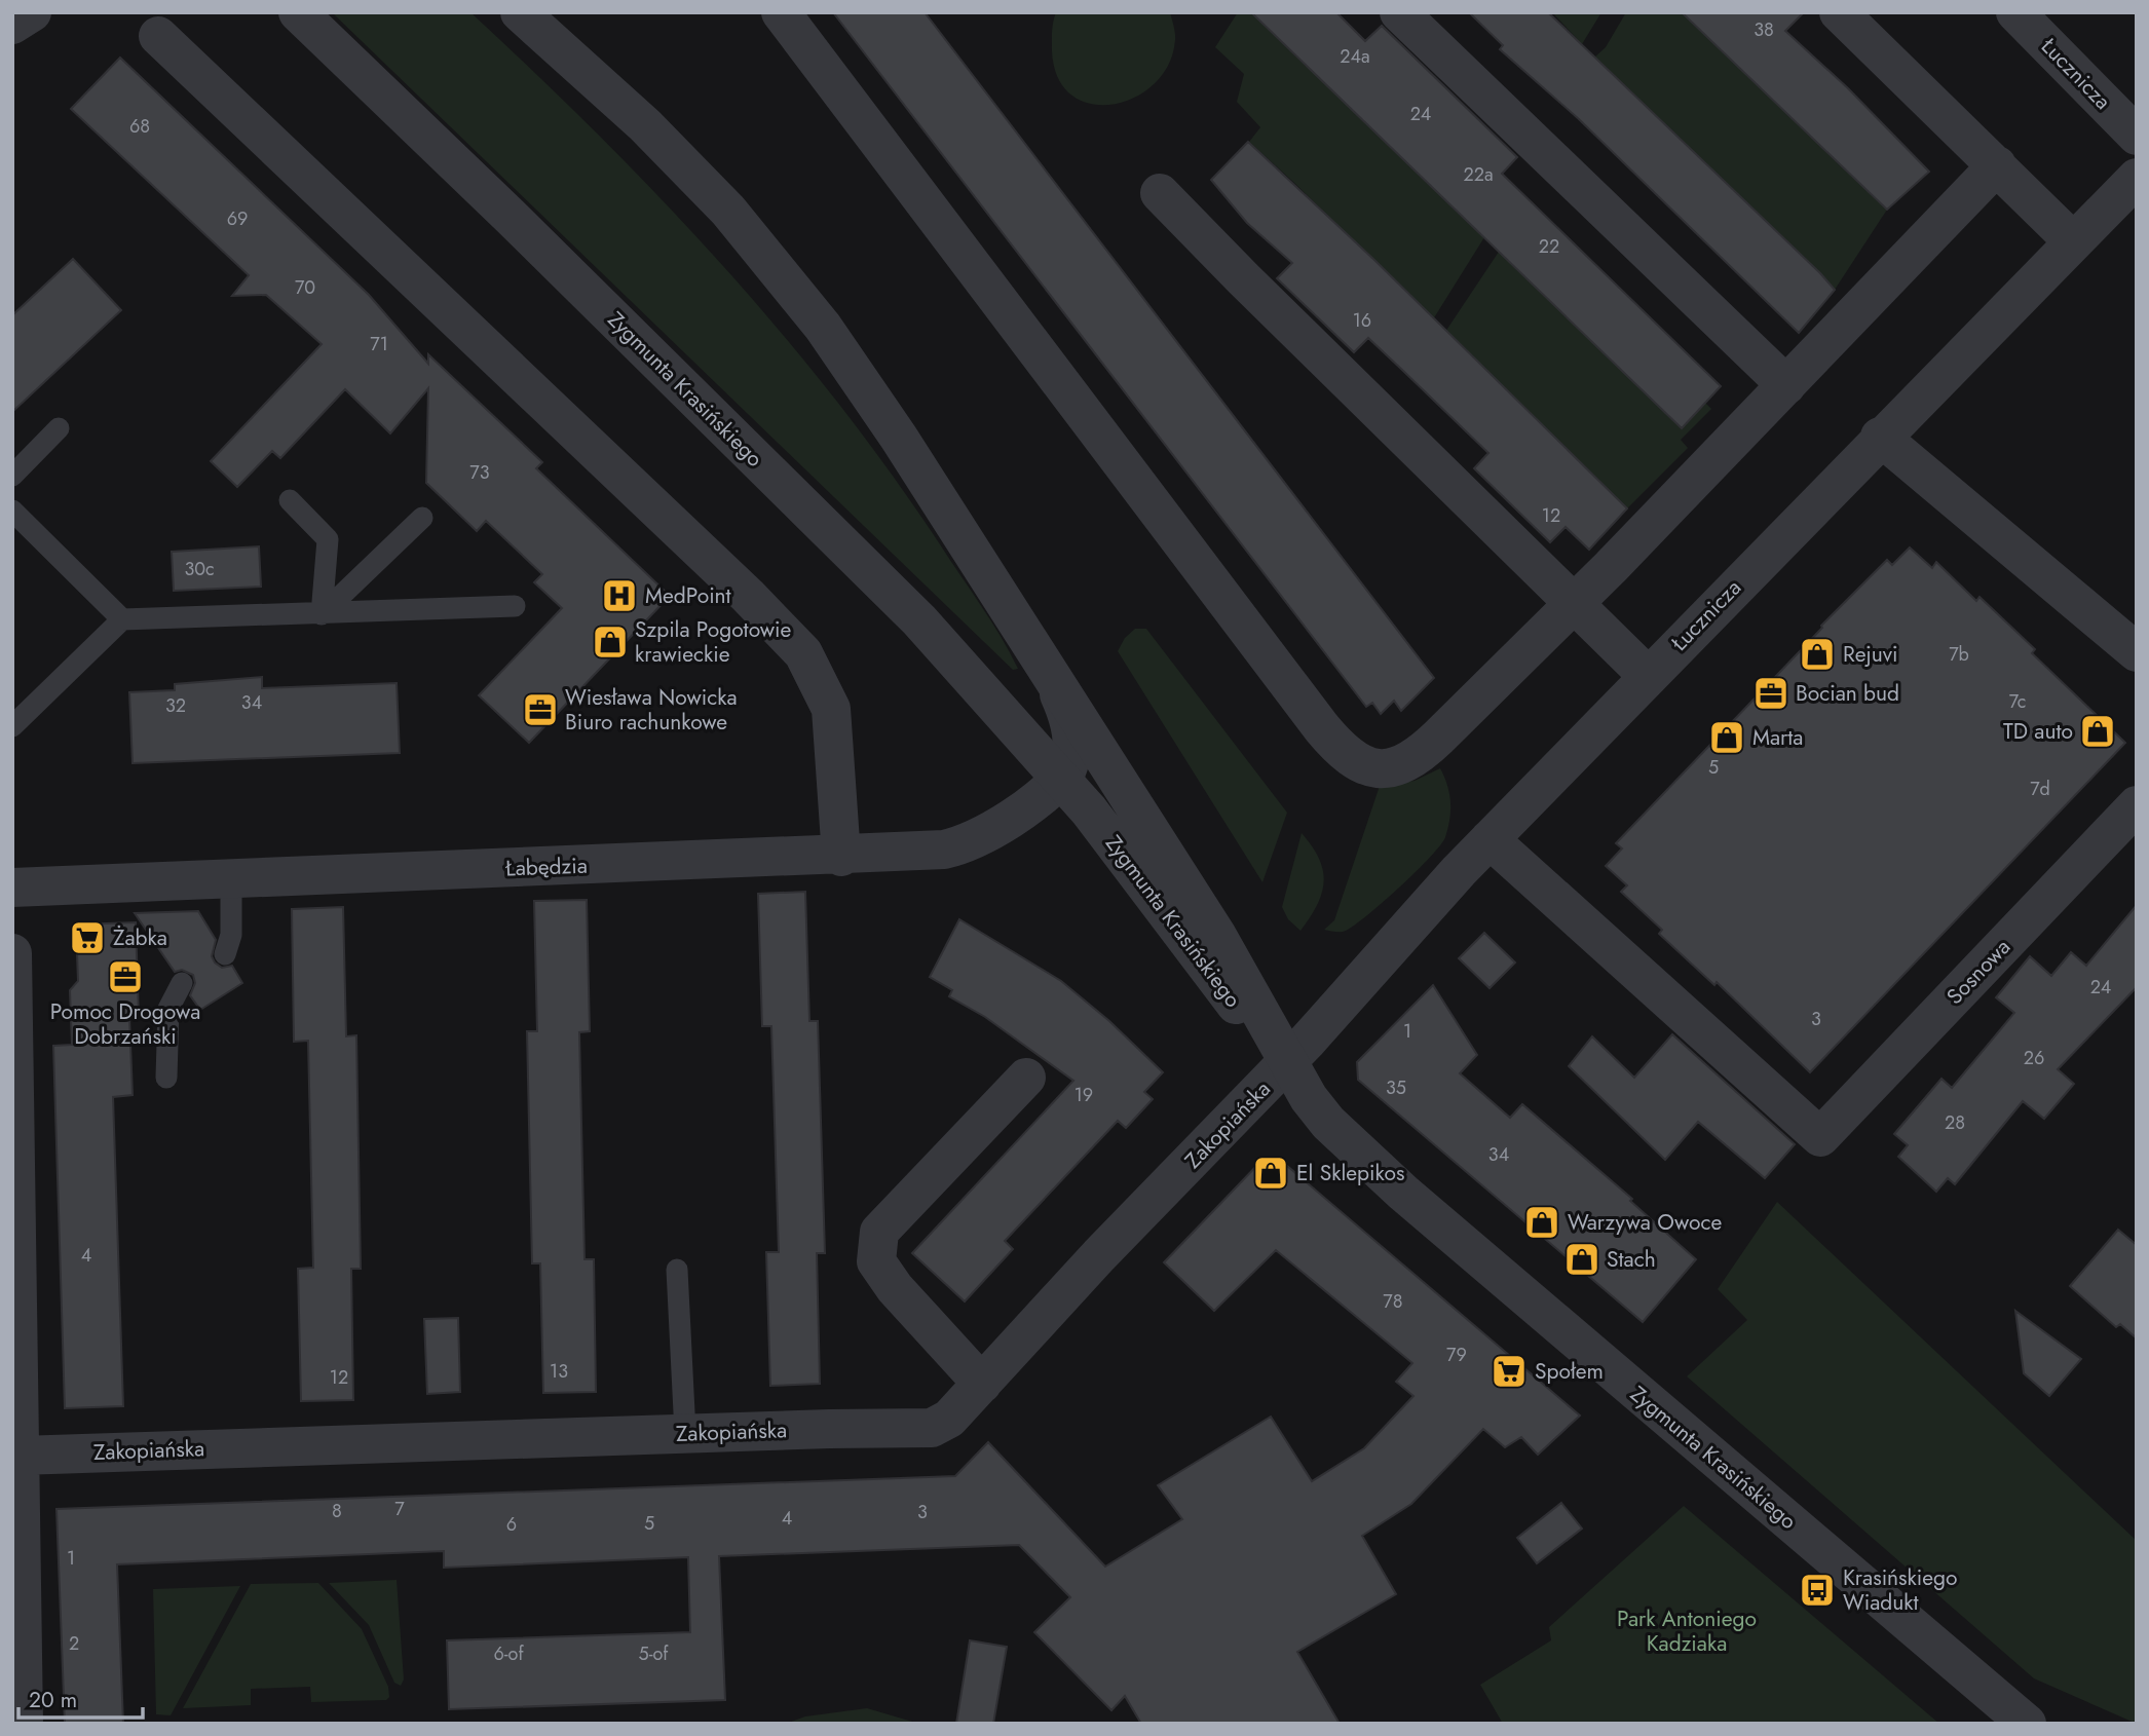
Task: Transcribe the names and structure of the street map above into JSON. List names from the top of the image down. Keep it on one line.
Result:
{"streets":{"street":["Łucznicza","Zygmunta Krasińskiego","Łabędzia","Sosnowa","Zakopiańska"]},"crossings":[["Łucznicza","Zygmunta Krasińskiego"],["Łucznicza","Sosnowa"],["Łucznicza","Zakopiańska"],["Zygmunta Krasińskiego","Łabędzia"],["Zygmunta Krasińskiego","Zakopiańska"]],"parks":["Park Antoniego Kadziaka"],"places":{"hospital":["MedPoint"],"shop":["Szpila Pogotowie krawieckie","Rejuvi","TD auto","Marta","El Sklepikos","Warzywa Owoce","Stach"],"office":["Bocian bud","Wiesława Nowicka Biuro rachunkowe","Pomoc Drogowa Dobrzański"],"supermarket":["Żabka","Społem"],"bus stop":["Krasińskiego Wiadukt"]},"house_numbers":["38","24a","24","68","22a","69","22","70","16","71","73","12","30c","7b","7c","34","32","5","7d","24","3","1","26","35","19","28","34","4","78","79","13","12","7","8","3","4","5","6","1","2","6-of","5-of"],"scale_bar":"20 m"}
